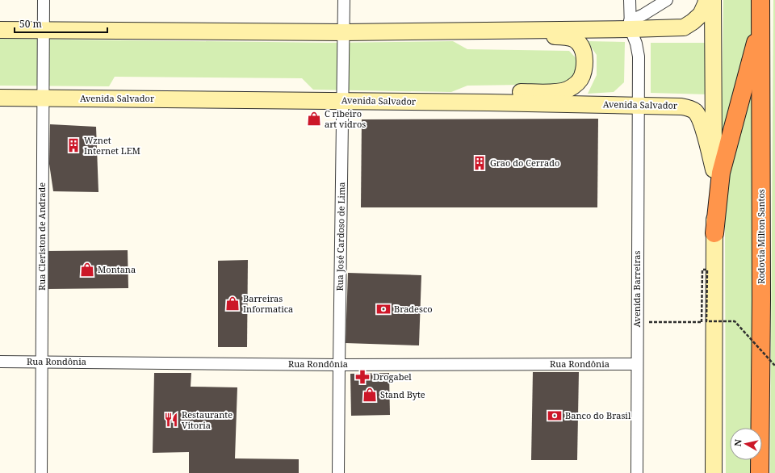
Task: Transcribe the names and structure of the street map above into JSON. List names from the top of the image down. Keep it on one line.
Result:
{"streets":{"highway":["Rodovia Milton Santos"],"main road":["Avenida Salvador"],"street":["Rua Cleriston de Andrade","Rua José Cardoso de Lima","Avenida Barreiras","Rua Rondônia"]},"crossings":[["Avenida Salvador","Rua Cleriston de Andrade"],["Avenida Salvador","Rua José Cardoso de Lima"],["Avenida Salvador","Avenida Barreiras"],["Rua Cleriston de Andrade","Rua Rondônia"],["Rua José Cardoso de Lima","Rua Rondônia"],["Avenida Barreiras","Rua Rondônia"]],"places":{"shop":["C ribeiro art vidros","Montana","Barreiras Informatica","Stand Byte"],"building":["Wznet Internet LEM","Grao do Cerrado"],"bank":["Bradesco","Banco do Brasil"],"pharmacy":["Drogabel"],"restaurant":["Restaurante Vitoria"]},"scale_bar":"50 m","north":"left"}
